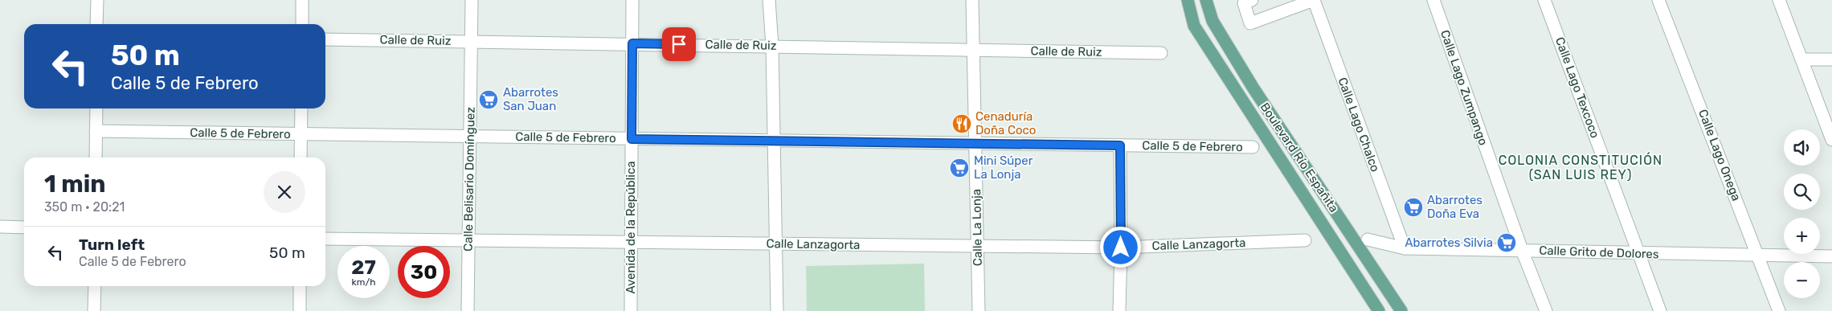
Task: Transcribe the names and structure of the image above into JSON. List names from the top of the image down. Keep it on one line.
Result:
{"streets":{"main road":["Boulevard Río Españita"],"street":["Calle de Ruiz","Calle Lago Zumpango","Calle Lago Texcoco","Calle Lago Chalco","Calle 5 de Febrero","Calle Lago Onega","Calle Belisario Domínguez","Avenida de la República","Calle La Lonja","Calle Lanzagorta","Calle Grito de Dolores"]},"crossings":[["Calle de Ruiz","Calle Belisario Domínguez"],["Calle de Ruiz","Avenida de la República"],["Calle de Ruiz","Calle La Lonja"],["Calle Lago Zumpango","Calle Grito de Dolores"],["Calle Lago Texcoco","Calle Grito de Dolores"],["Calle Lago Chalco","Calle Grito de Dolores"],["Calle 5 de Febrero","Calle Belisario Domínguez"],["Calle 5 de Febrero","Avenida de la República"],["Calle 5 de Febrero","Calle La Lonja"],["Calle Lago Onega","Calle Grito de Dolores"],["Calle Belisario Domínguez","Calle Lanzagorta"],["Avenida de la República","Calle Lanzagorta"],["Calle La Lonja","Calle Lanzagorta"]],"districts":["COLONIA CONSTITUCIÓN (SAN LUIS REY)"],"places":{"supermarket":["Abarrotes San Juan","Mini Súper La Lonja","Abarrotes Doña Eva","Abarrotes Silvia"],"restaurant":["Cenaduría Doña Coco"]},"page":{"turn":["50 m","Calle 5 de Febrero"],"map_buttons":["+","−"],"heading":["1 min","350 m · 20:21"],"list":[{"name":"Turn left","note":"Calle 5 de Febrero","value":"50 m"}],"speed":"27 km/h","limit":"30"}}
